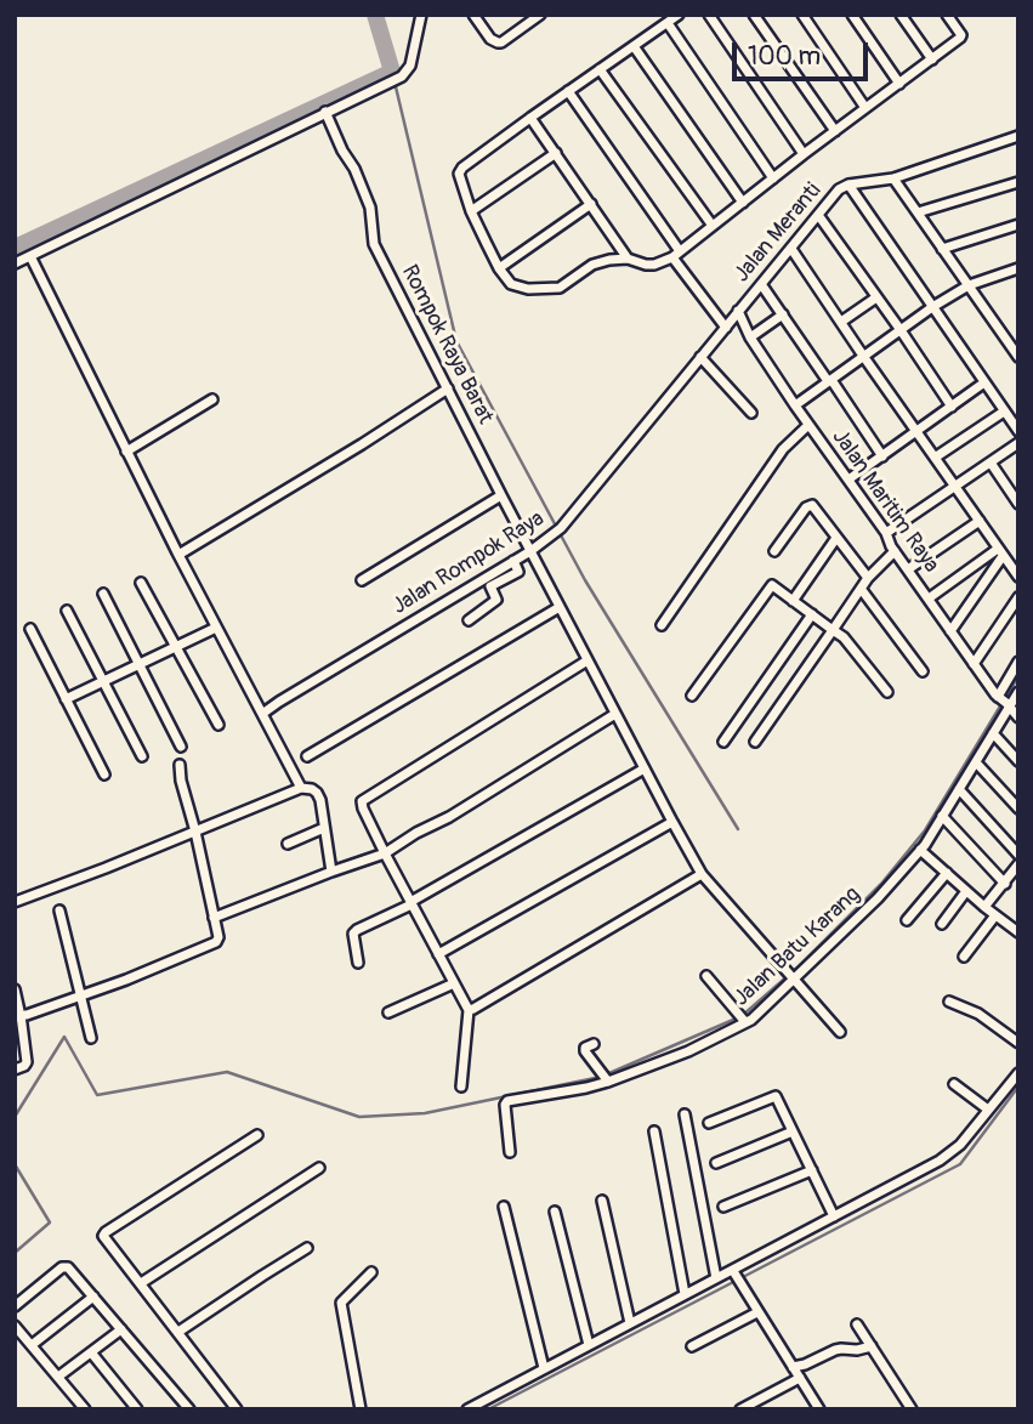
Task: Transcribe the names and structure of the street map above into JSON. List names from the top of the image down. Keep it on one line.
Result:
{"streets":{"street":["Jalan Meranti","Rompok Raya Barat","Jalan Maritim Raya","Jalan Rompok Raya","Jalan Batu Karang"]},"crossings":[["Jalan Meranti","Jalan Maritim Raya"],["Jalan Meranti","Jalan Rompok Raya"],["Rompok Raya Barat","Jalan Rompok Raya"],["Rompok Raya Barat","Jalan Batu Karang"],["Jalan Maritim Raya","Jalan Batu Karang"]],"scale_bar":"100 m"}
